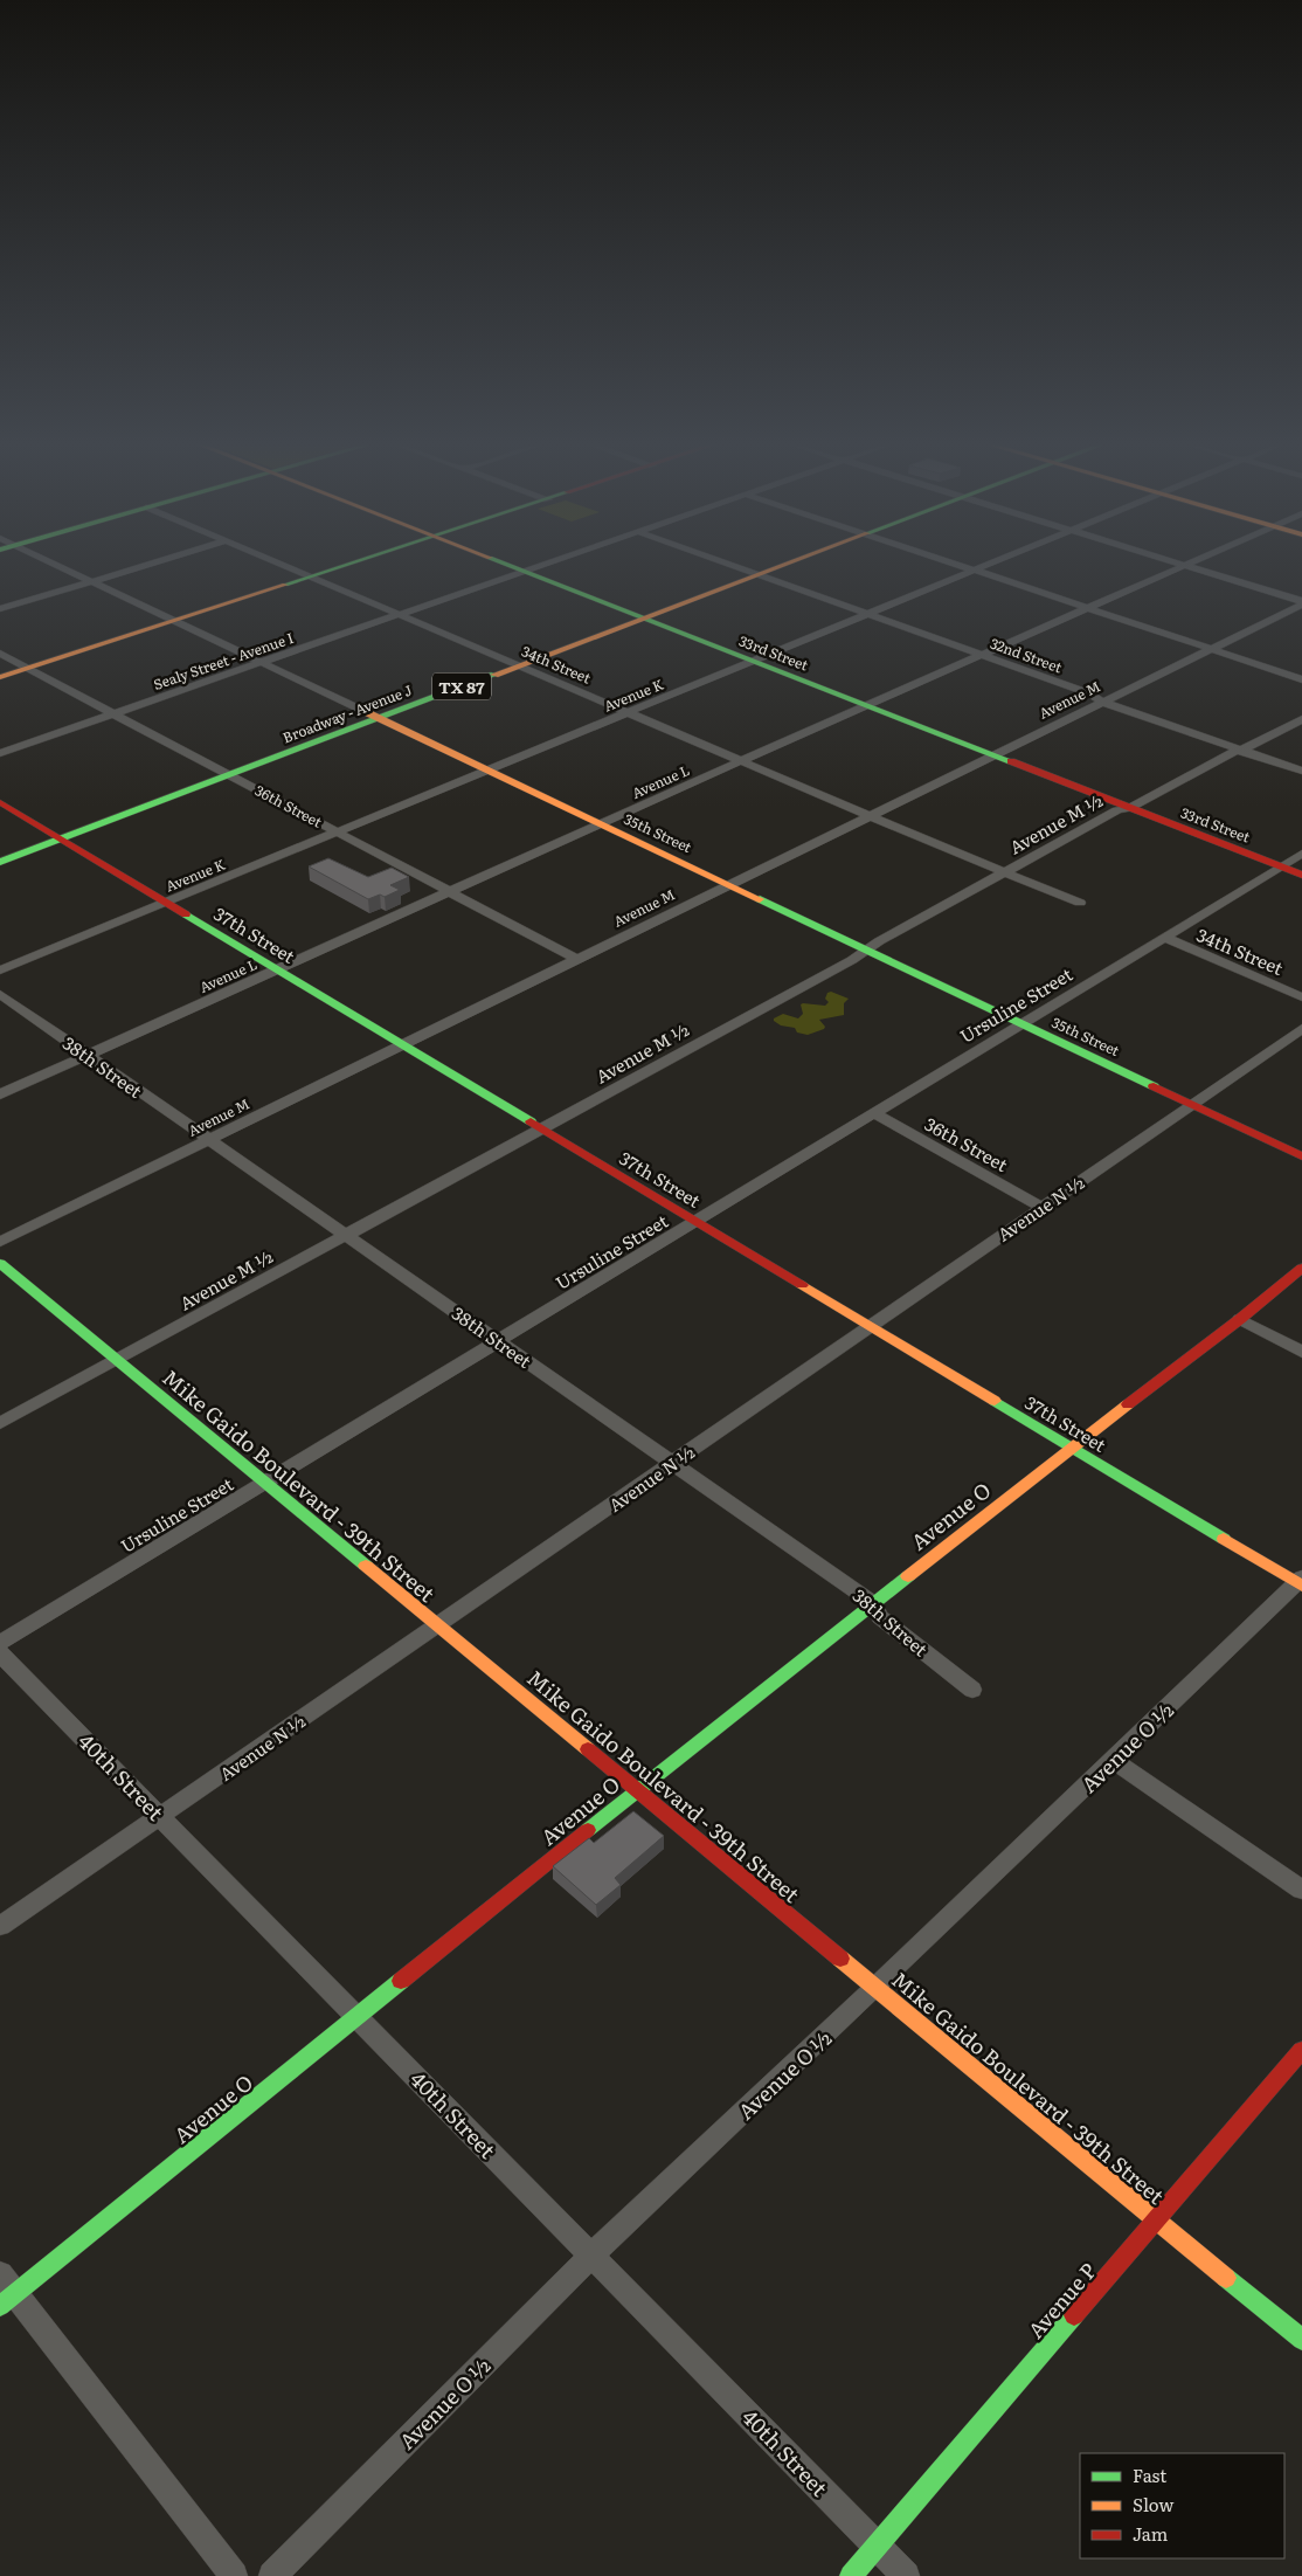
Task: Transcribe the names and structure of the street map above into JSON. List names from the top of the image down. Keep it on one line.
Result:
{"streets":{"main road":["33rd Street","TX 87","Broadway - Avenue J","35th Street","37th Street","Mike Gaido Boulevard - 39th Street","Avenue O","Avenue P"],"street":["32nd Street","Sealy Street - Avenue I","34th Street","Avenue K","Avenue M","Avenue L","36th Street","Avenue M ½","Ursuline Street","38th Street","Avenue N ½","Avenue O ½","40th Street"]},"crossings":[["33rd Street","Sealy Street - Avenue I"],["33rd Street","Avenue K"],["33rd Street","Avenue M"],["33rd Street","Broadway - Avenue J"],["33rd Street","Avenue L"],["33rd Street","Avenue M ½"],["33rd Street","Ursuline Street"],["32nd Street","Avenue K"],["32nd Street","Avenue M"],["32nd Street","Broadway - Avenue J"],["32nd Street","Avenue L"],["32nd Street","Avenue M ½"],["Sealy Street - Avenue I","34th Street"],["Sealy Street - Avenue I","36th Street"],["Sealy Street - Avenue I","35th Street"],["34th Street","TX 87"],["34th Street","Avenue K"],["34th Street","Avenue M"],["34th Street","Broadway - Avenue J"],["34th Street","Avenue L"],["34th Street","Avenue M ½"],["34th Street","Ursuline Street"],["Avenue K","36th Street"],["Avenue K","35th Street"],["Avenue K","37th Street"],["Avenue M","36th Street"],["Avenue M","35th Street"],["Avenue M","37th Street"],["Avenue M","38th Street"],["Broadway - Avenue J","36th Street"],["Broadway - Avenue J","35th Street"],["Broadway - Avenue J","37th Street"],["Avenue L","36th Street"],["Avenue L","35th Street"],["Avenue L","37th Street"],["Avenue L","38th Street"],["36th Street","Ursuline Street"],["36th Street","Avenue N ½"],["Avenue M ½","35th Street"],["Avenue M ½","37th Street"],["Avenue M ½","38th Street"],["Avenue M ½","Mike Gaido Boulevard - 39th Street"],["35th Street","Ursuline Street"],["35th Street","Avenue N ½"],["37th Street","Ursuline Street"],["37th Street","Avenue N ½"],["37th Street","Avenue O"],["37th Street","Avenue O ½"],["Ursuline Street","38th Street"],["Ursuline Street","Mike Gaido Boulevard - 39th Street"],["38th Street","Avenue N ½"],["38th Street","Avenue O"],["Avenue N ½","Mike Gaido Boulevard - 39th Street"],["Avenue N ½","40th Street"],["Mike Gaido Boulevard - 39th Street","Avenue O"],["Mike Gaido Boulevard - 39th Street","Avenue O ½"],["Mike Gaido Boulevard - 39th Street","Avenue P"],["Avenue O","40th Street"],["Avenue O ½","40th Street"],["40th Street","Avenue P"]],"legend":["Fast","Slow","Jam"]}
